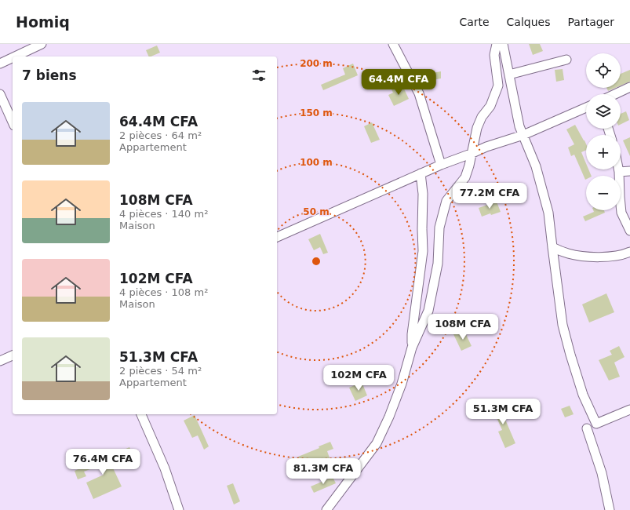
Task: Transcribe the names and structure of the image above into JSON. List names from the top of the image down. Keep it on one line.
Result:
{"page":{"header":"Homiq","nav":["Carte","Calques","Partager"],"map_buttons":["+","−"],"heading":"7 biens","price":["64.4M CFA","77.2M CFA","108M CFA","102M CFA","51.3M CFA","76.4M CFA","81.3M CFA"],"list":[{"name":"64.4M CFA","note":"2 pièces · 64 m² · Appartement"},{"name":"108M CFA","note":"4 pièces · 140 m² · Maison"},{"name":"102M CFA","note":"4 pièces · 108 m² · Maison"},{"name":"51.3M CFA","note":"2 pièces · 54 m² · Appartement"}]},"rings":["200 m","150 m","100 m","50 m"]}
